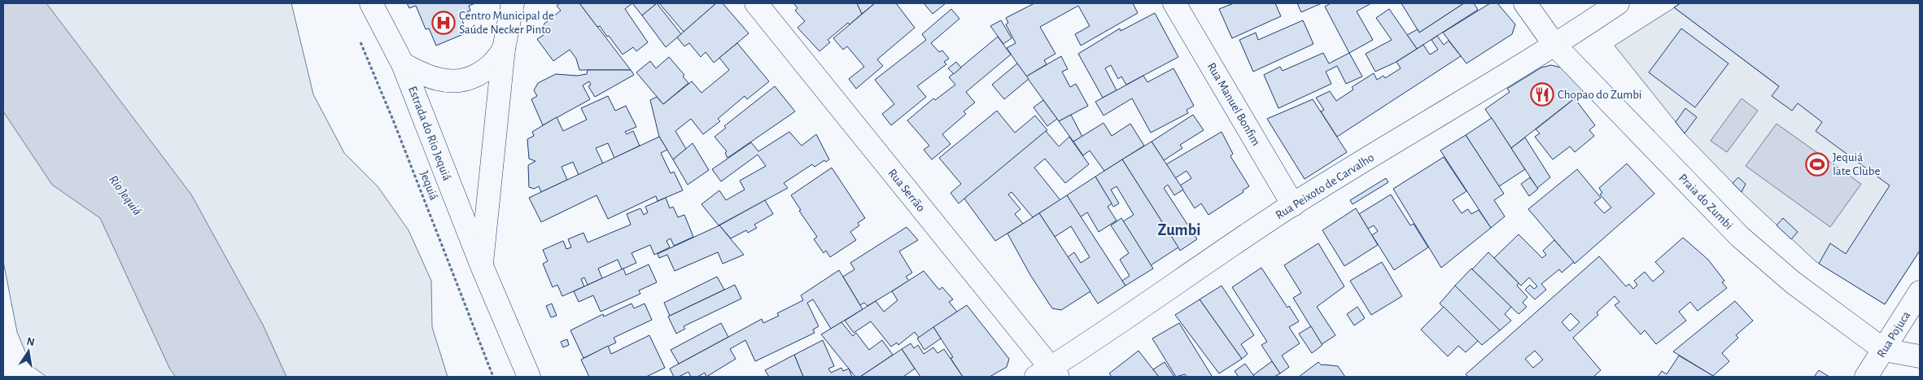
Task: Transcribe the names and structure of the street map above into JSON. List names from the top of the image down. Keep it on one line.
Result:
{"streets":{"street":["Rua Manuel Bonfim","Estrada do Rio Jequiá","Rua Peixoto de Carvalho","Rua Serrão","Praia do Zumbi","Rua Pojuca"],"path":["Jequiá"]},"crossings":[["Rua Manuel Bonfim","Rua Peixoto de Carvalho"],["Rua Peixoto de Carvalho","Rua Serrão"],["Rua Peixoto de Carvalho","Praia do Zumbi"],["Praia do Zumbi","Rua Pojuca"]],"districts":["Zumbi"],"water":["Rio Jequiá"],"places":{"hospital":["Centro Municipal de Saúde Necker Pinto"],"restaurant":["Chopao do Zumbi"],"sports":["Jequiá Iate Clube"]},"north":"top"}
